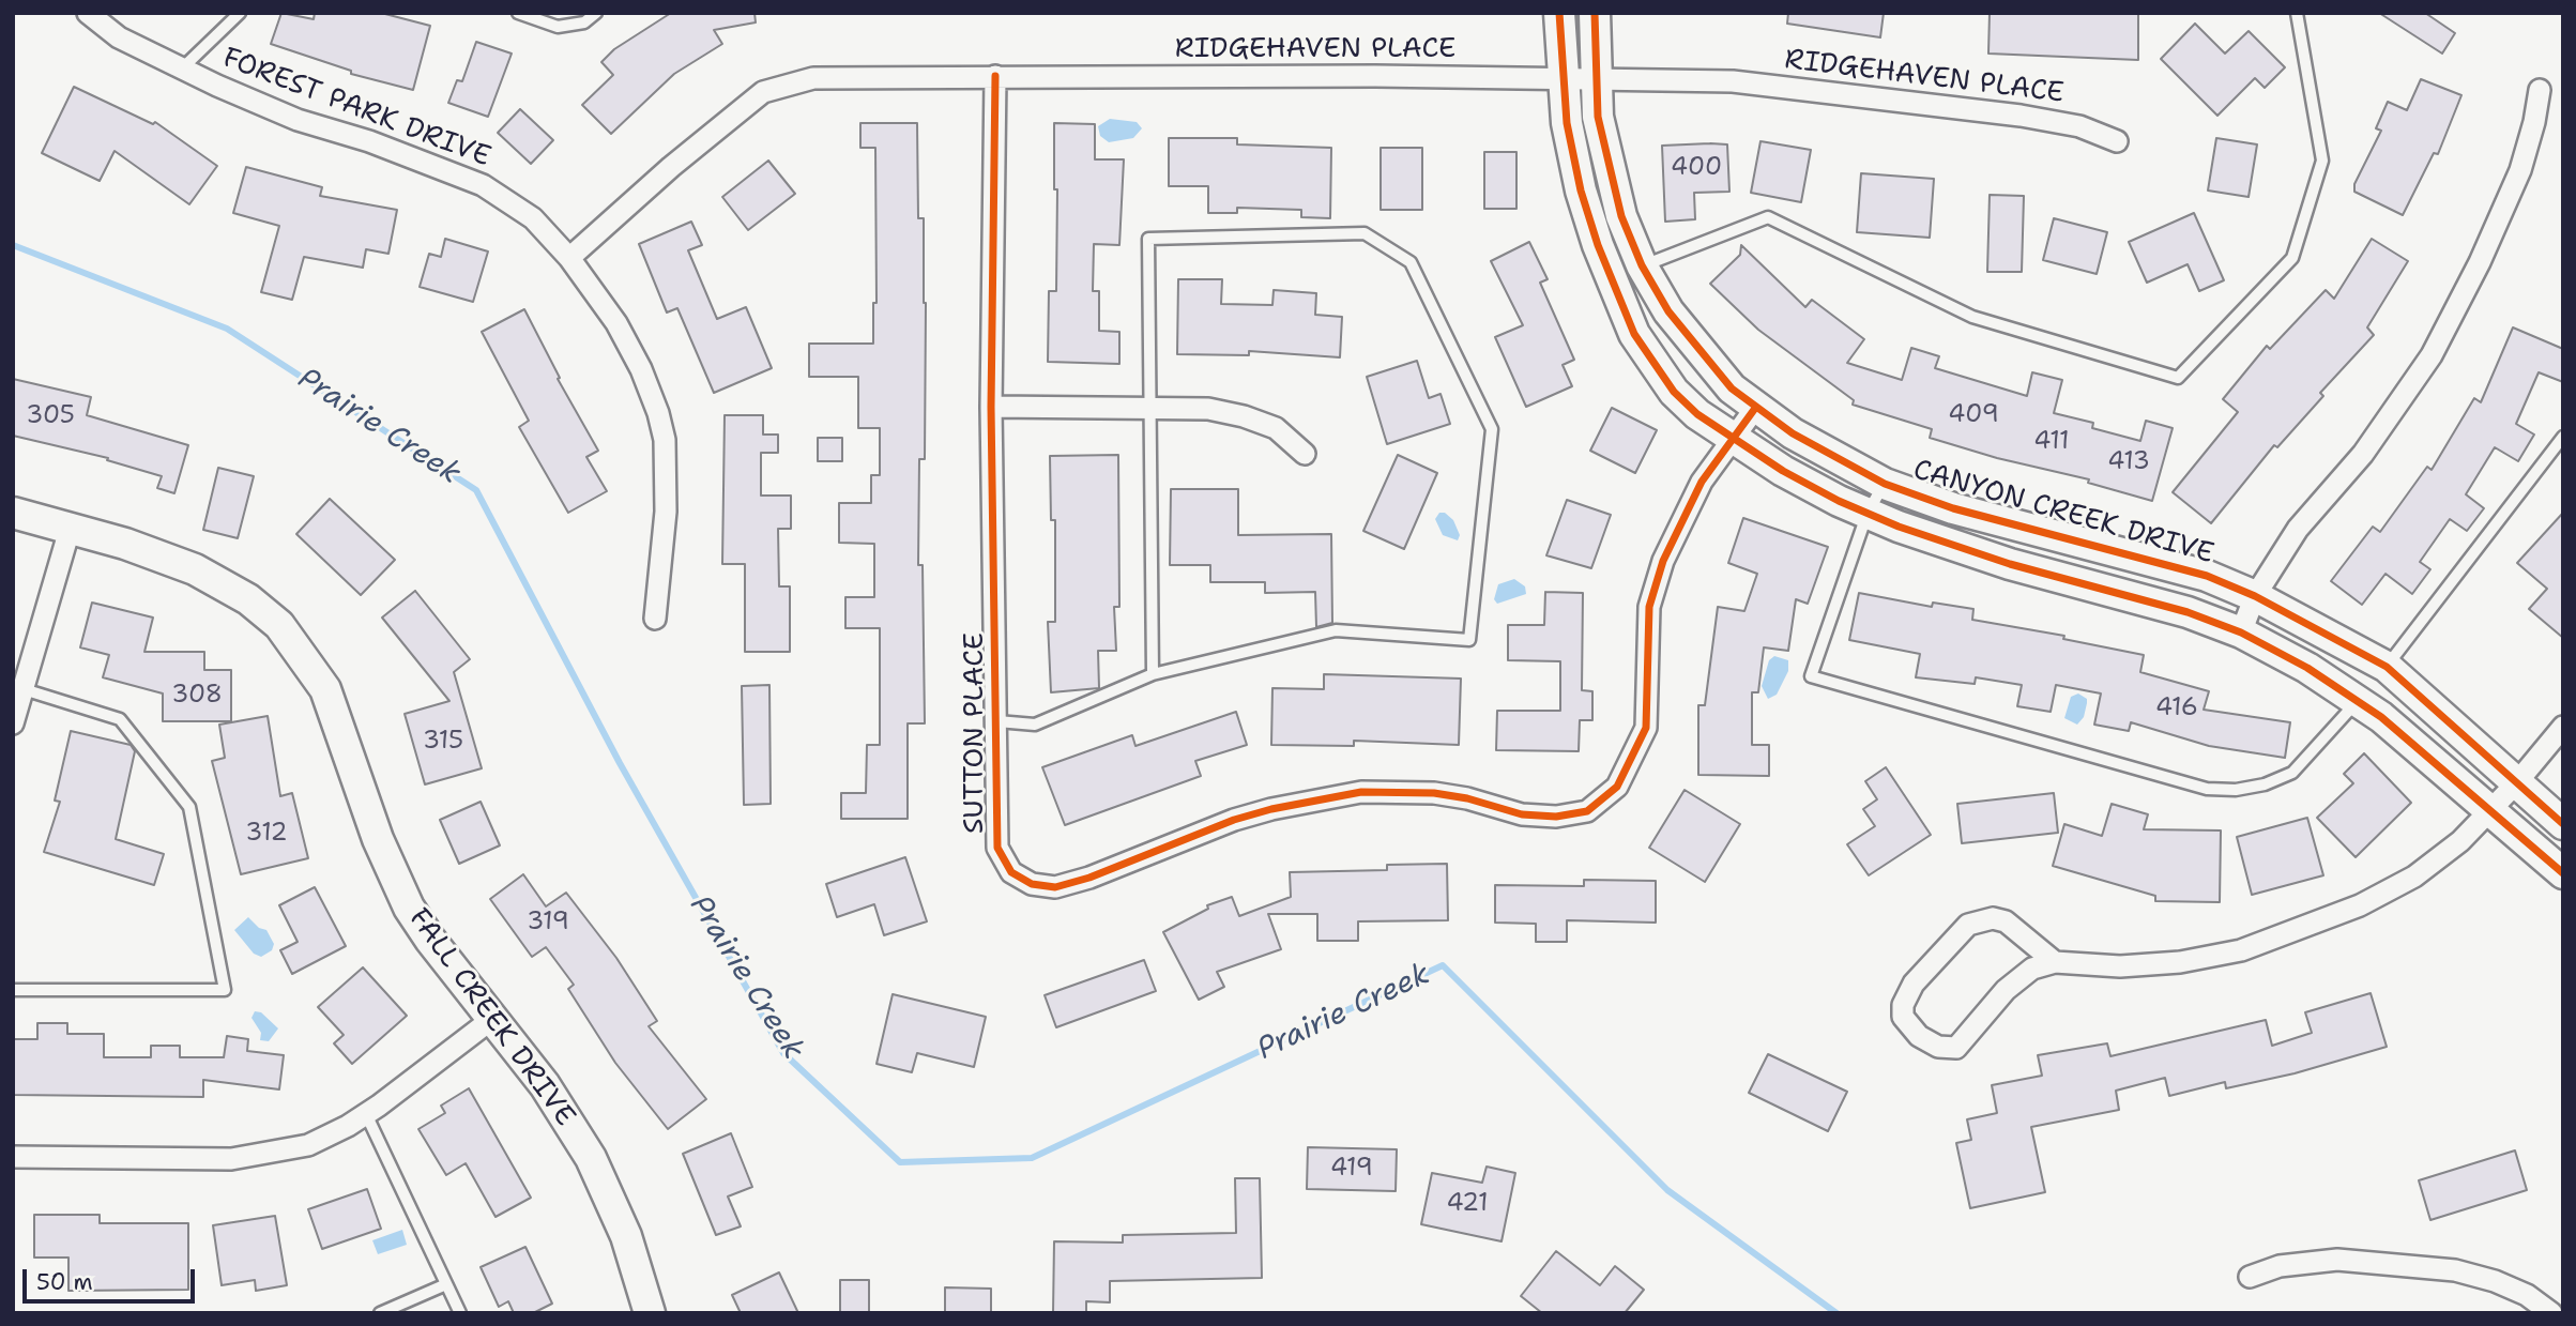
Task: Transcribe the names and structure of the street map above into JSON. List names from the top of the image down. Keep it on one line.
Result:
{"streets":{"street":["RIDGEHAVEN PLACE","FOREST PARK DRIVE","CANYON CREEK DRIVE","SUTTON PLACE","FALL CREEK DRIVE"]},"crossings":[["RIDGEHAVEN PLACE","FOREST PARK DRIVE"],["RIDGEHAVEN PLACE","CANYON CREEK DRIVE"],["RIDGEHAVEN PLACE","SUTTON PLACE"],["CANYON CREEK DRIVE","SUTTON PLACE"]],"water":["Prairie Creek"],"house_numbers":["400","409","305","411","413","308","416","315","312","319","419","421"],"scale_bar":"50 m"}
